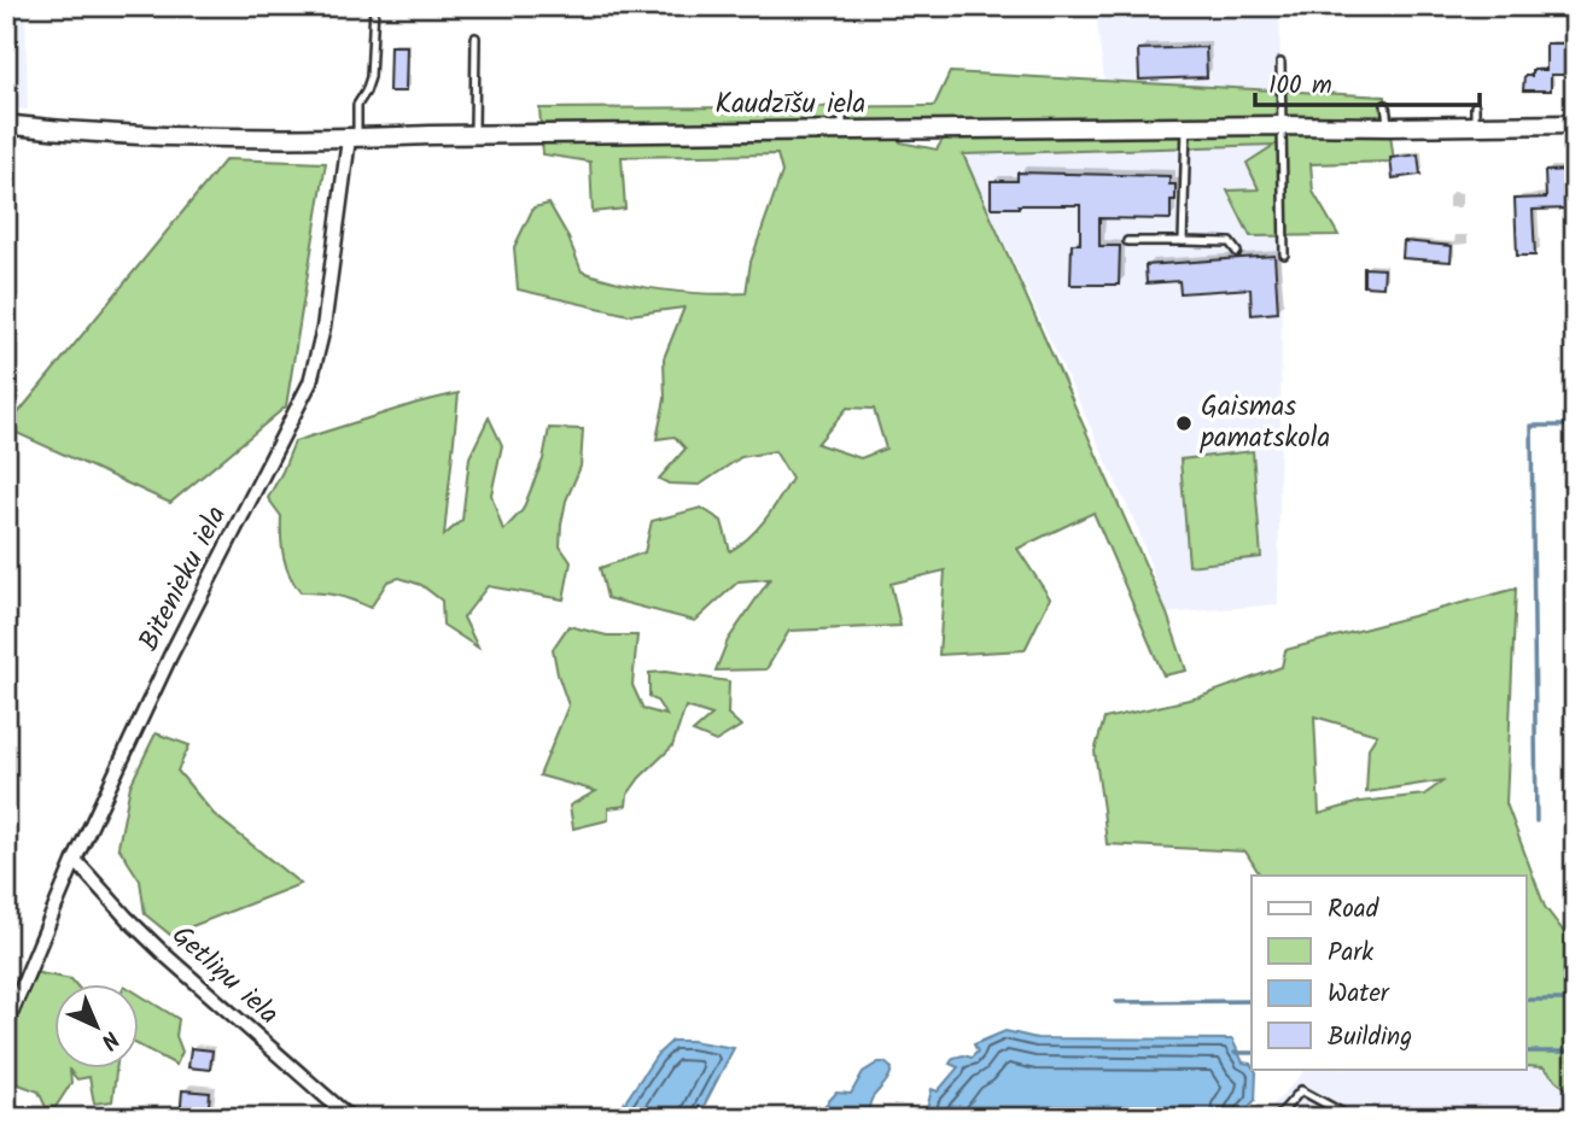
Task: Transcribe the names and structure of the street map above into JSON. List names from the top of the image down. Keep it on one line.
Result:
{"streets":{"street":["Kaudzīšu iela","Bitenieku iela","Getliņu iela"]},"crossings":[["Kaudzīšu iela","Bitenieku iela"],["Bitenieku iela","Getliņu iela"]],"places":["Gaismas pamatskola"],"legend":["Road","Park","Water","Building"],"scale_bar":"100 m","north":"bottom right"}
